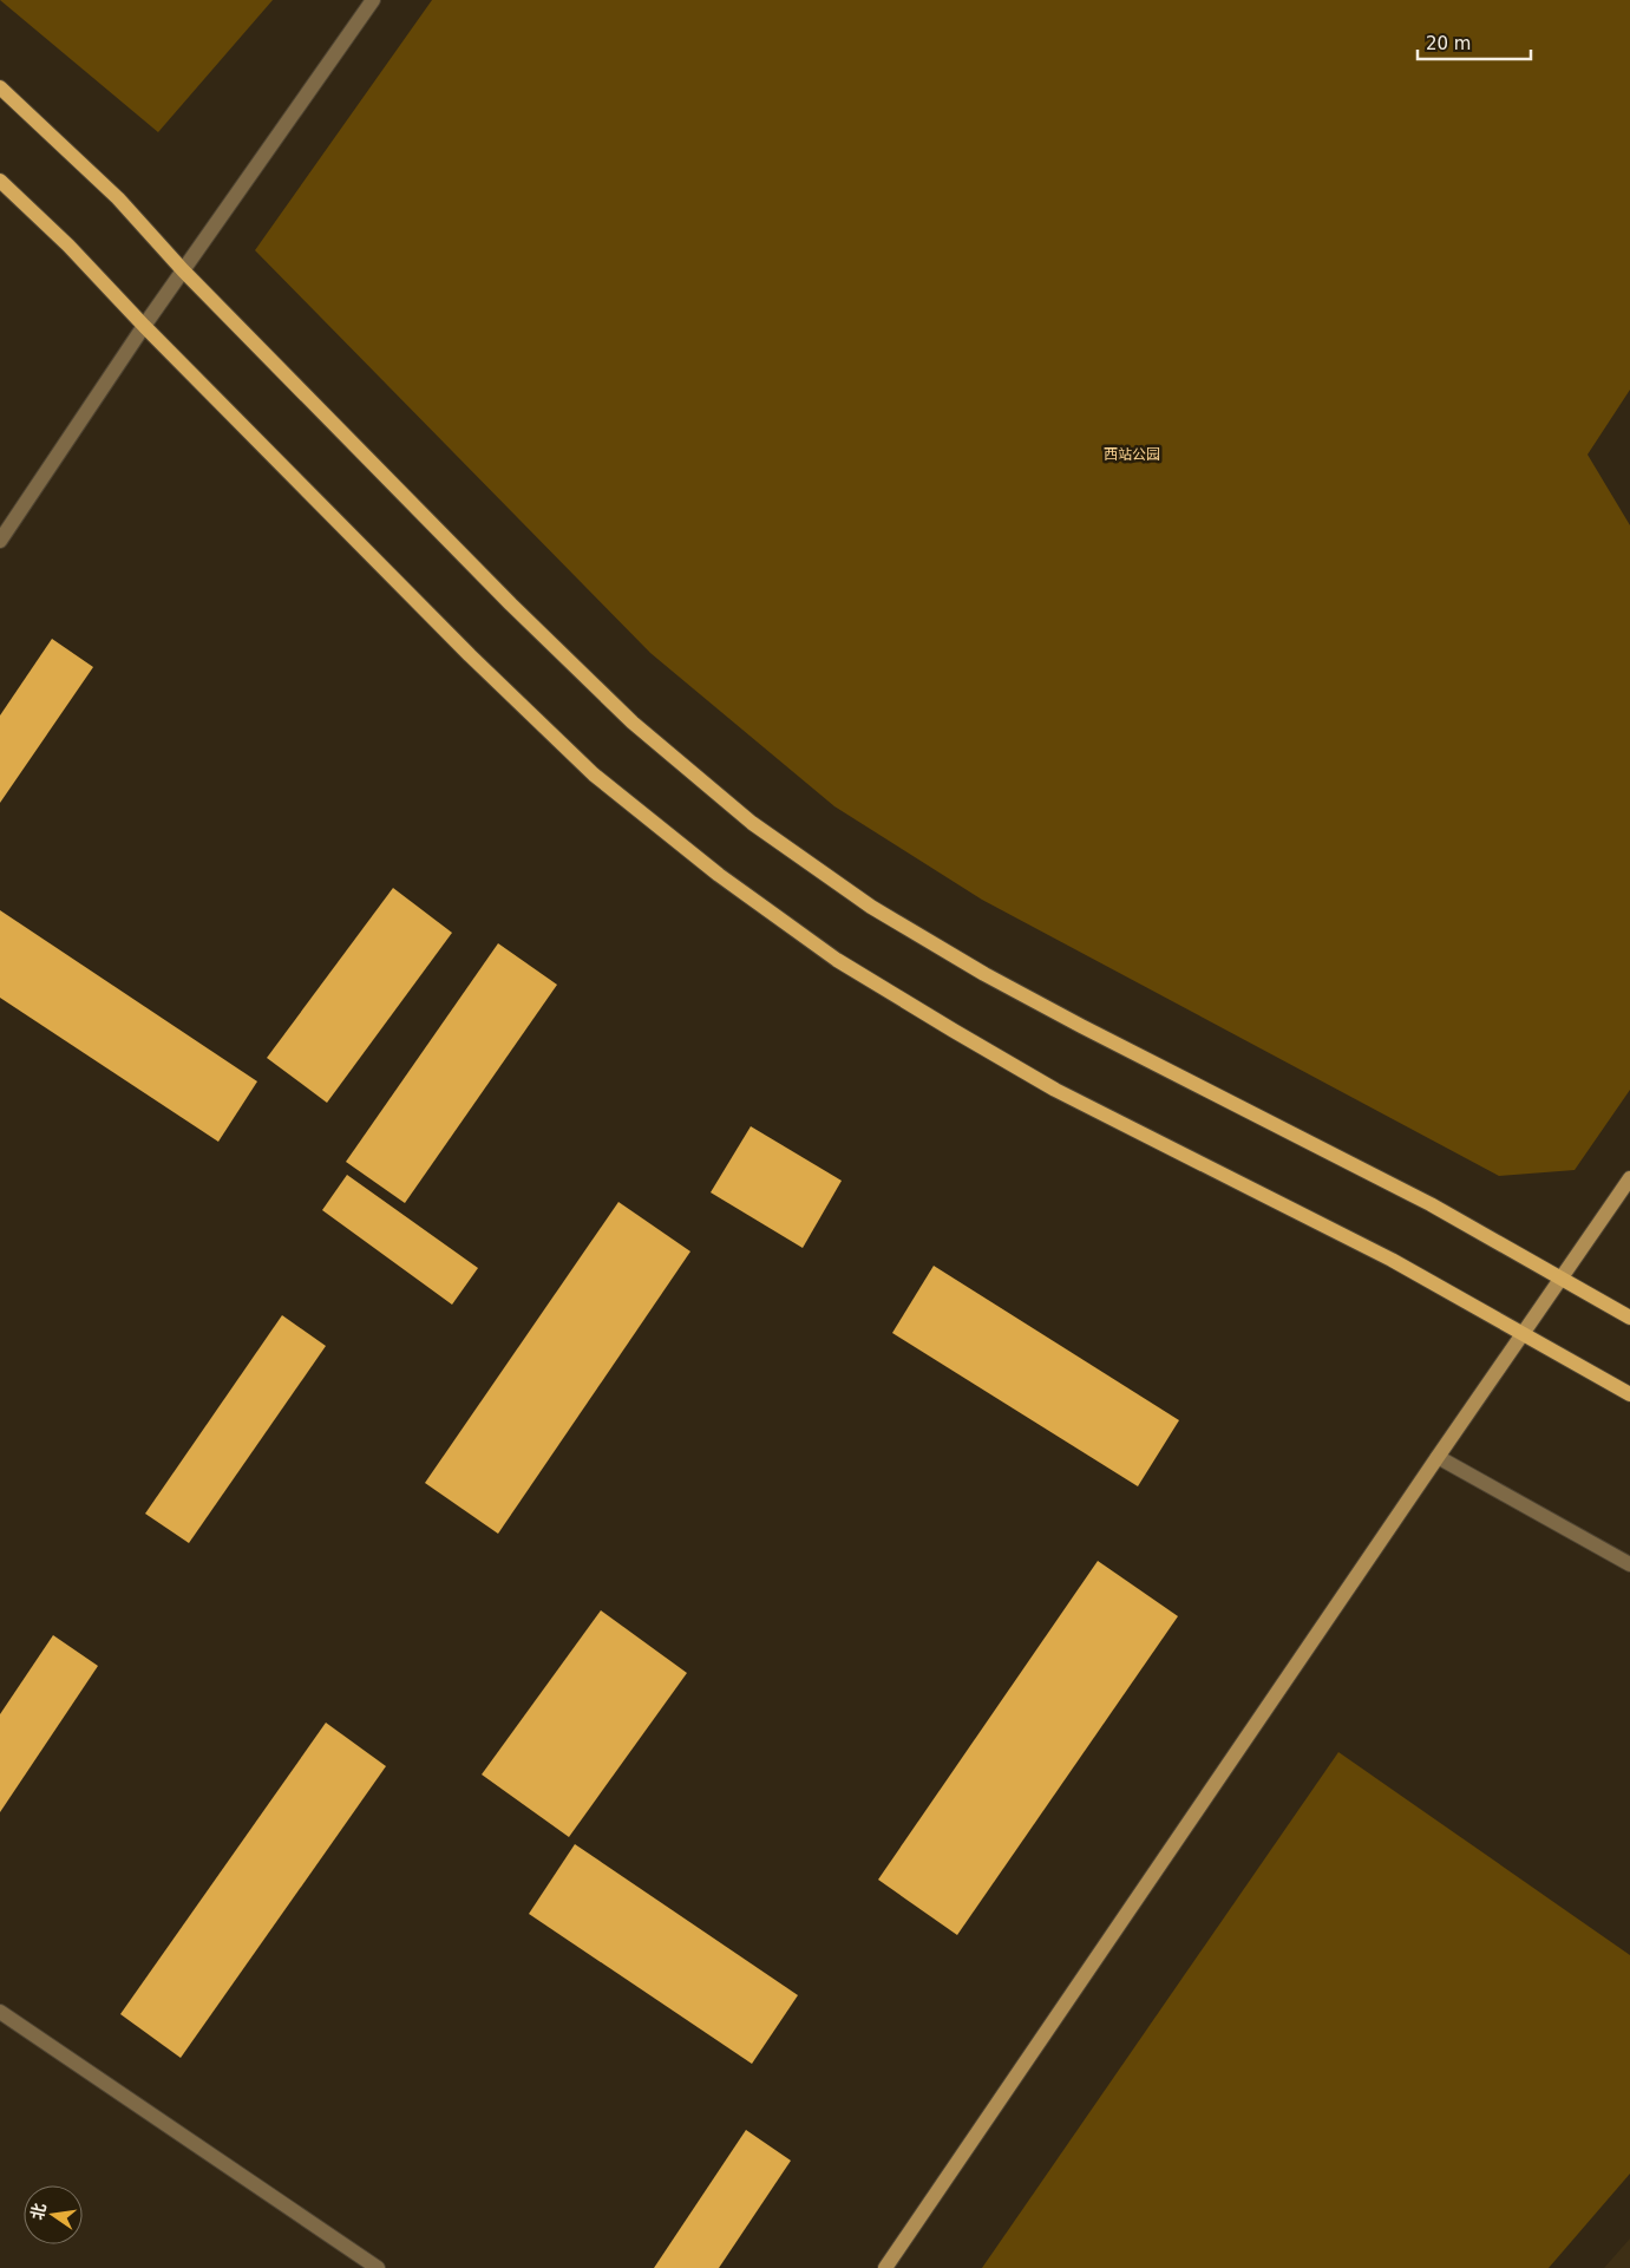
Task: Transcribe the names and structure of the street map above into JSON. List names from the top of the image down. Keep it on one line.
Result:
{"parks":["西站公园"],"scale_bar":"20 m","north":"left"}
